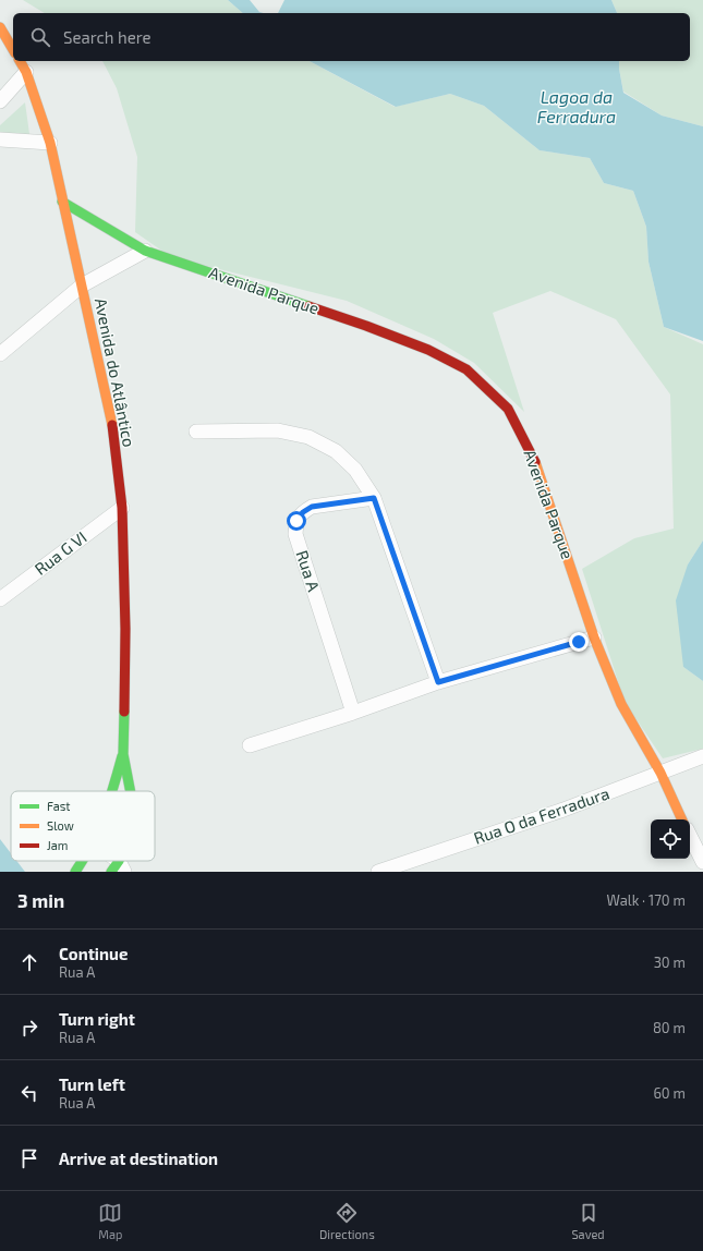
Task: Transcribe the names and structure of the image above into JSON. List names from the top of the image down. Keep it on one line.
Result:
{"streets":{"street":["Avenida Parque","Avenida do Atlântico","Rua G VI","Rua A","Rua O da Ferradura"]},"crossings":[["Avenida Parque","Avenida do Atlântico"],["Avenida Parque","Rua O da Ferradura"],["Avenida do Atlântico","Rua G VI"]],"water":["Lagoa da Ferradura"],"legend":["Fast","Slow","Jam"],"page":{"search":"Search here","heading":["3 min","Walk · 170 m"],"list":[["Continue","Rua A","30 m"],["Turn right","Rua A","80 m"],["Turn left","Rua A","60 m"],"Arrive at destination"],"nav":["Map","Directions","Saved"]}}
